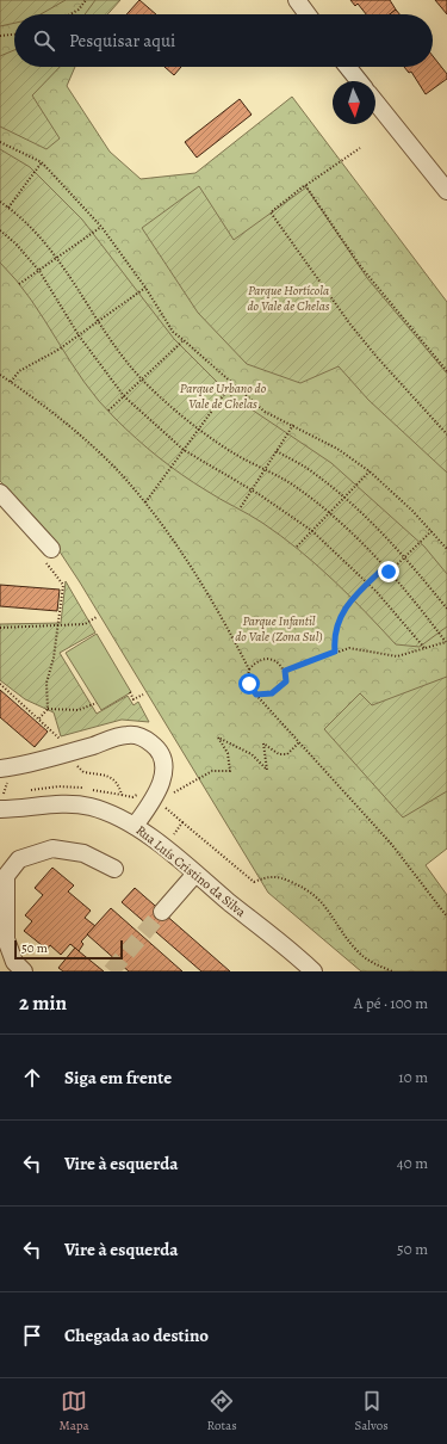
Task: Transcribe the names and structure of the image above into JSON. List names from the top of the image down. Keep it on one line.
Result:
{"streets":{"street":["Rua Luís Cristino da Silva"]},"parks":["Parque Hortícola do Vale de Chelas","Parque Urbano do Vale de Chelas","Parque Infantil do Vale (Zona Sul)"],"scale_bar":"50 m","north":"bottom","page":{"search":"Pesquisar aqui","scale":"50 m","heading":["2 min","A pé · 100 m"],"list":[["Siga em frente","10 m"],["Vire à esquerda","40 m"],["Vire à esquerda","50 m"],"Chegada ao destino"],"nav":["Mapa","Rotas","Salvos"]}}
